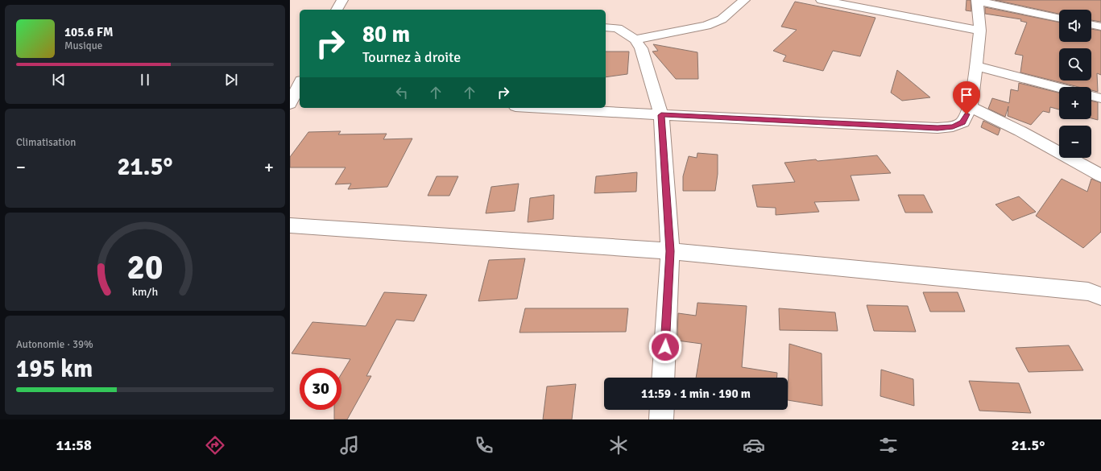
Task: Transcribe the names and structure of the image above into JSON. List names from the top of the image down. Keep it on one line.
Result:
{"page":{"map_buttons":["+","−"],"turn":["80 m","Tournez à droite"],"song":["105.6 FM","Musique"],"tile":["Climatisation",["Autonomie · 39%","195 km"]],"heat":["−","21.5°","+"],"limit":"30","trip":"11:59 · 1 min · 190 m","tabs":["11:58","21.5°"],"gauge":["20","km/h"]}}
